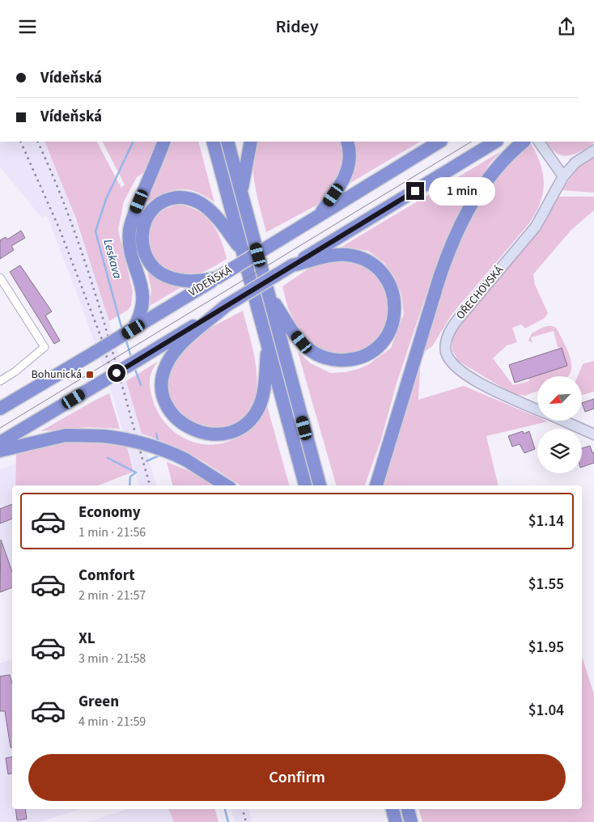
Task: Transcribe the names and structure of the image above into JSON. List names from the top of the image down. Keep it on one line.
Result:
{"streets":{"highway":["VÍDEŇSKÁ"],"street":["OŘECHOVSKÁ"]},"water":["Leskava"],"places":{"transit":["Bohunická"]},"north":"bottom left","page":{"header":"Ridey","banner":["Vídeňská","Vídeňská"],"bubble":"1 min","list":[{"name":"Economy","note":"1 min · 21:56","value":"$1.14"},{"name":"Comfort","note":"2 min · 21:57","value":"$1.55"},{"name":"XL","note":"3 min · 21:58","value":"$1.95"},{"name":"Green","note":"4 min · 21:59","value":"$1.04"}],"buttons":"Confirm"}}
